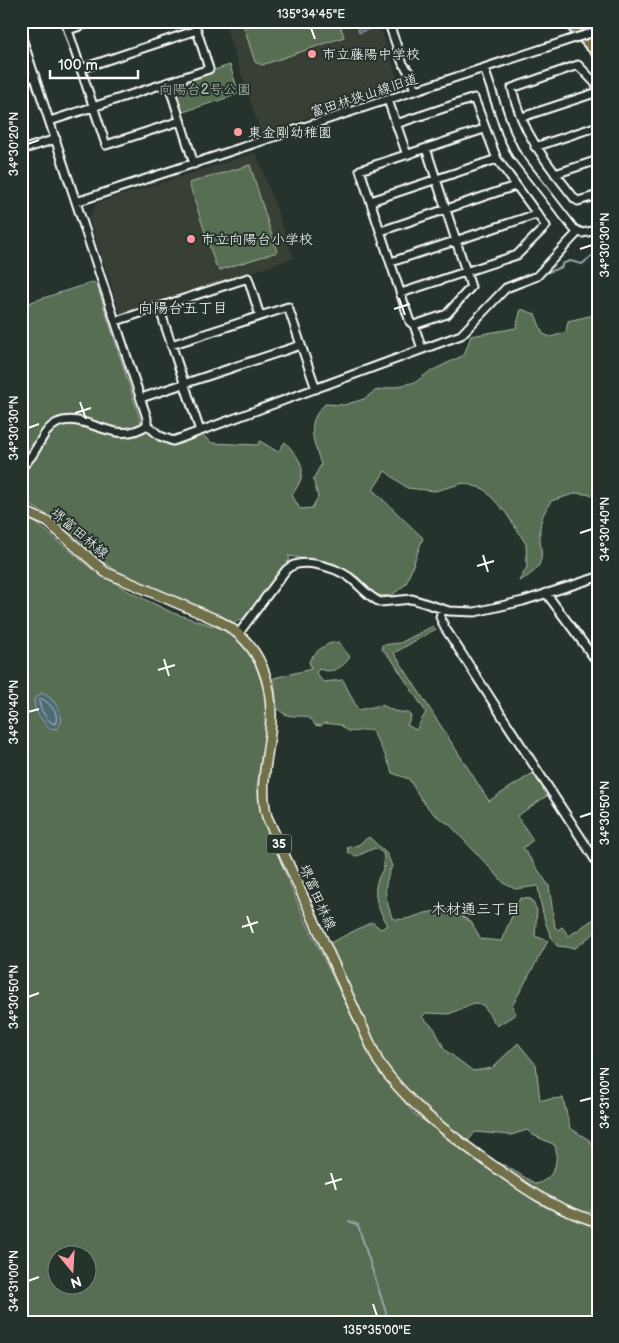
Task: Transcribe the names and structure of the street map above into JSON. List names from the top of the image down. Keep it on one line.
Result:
{"streets":{"main road":["堺富田林線","35"],"street":["富田林狭山線旧道"]},"districts":["向陽台五丁目","木材通三丁目"],"parks":["向陽台2号公園"],"places":["市立藤陽中学校","東金剛幼稚園","市立向陽台小学校"],"scale_bar":"100 m","north":"bottom","coordinates":["135°34'45\"E","34°30'20\"N","34°30'30\"N","34°30'40\"N","34°30'50\"N","34°31'00\"N","135°35'00\"E"]}
